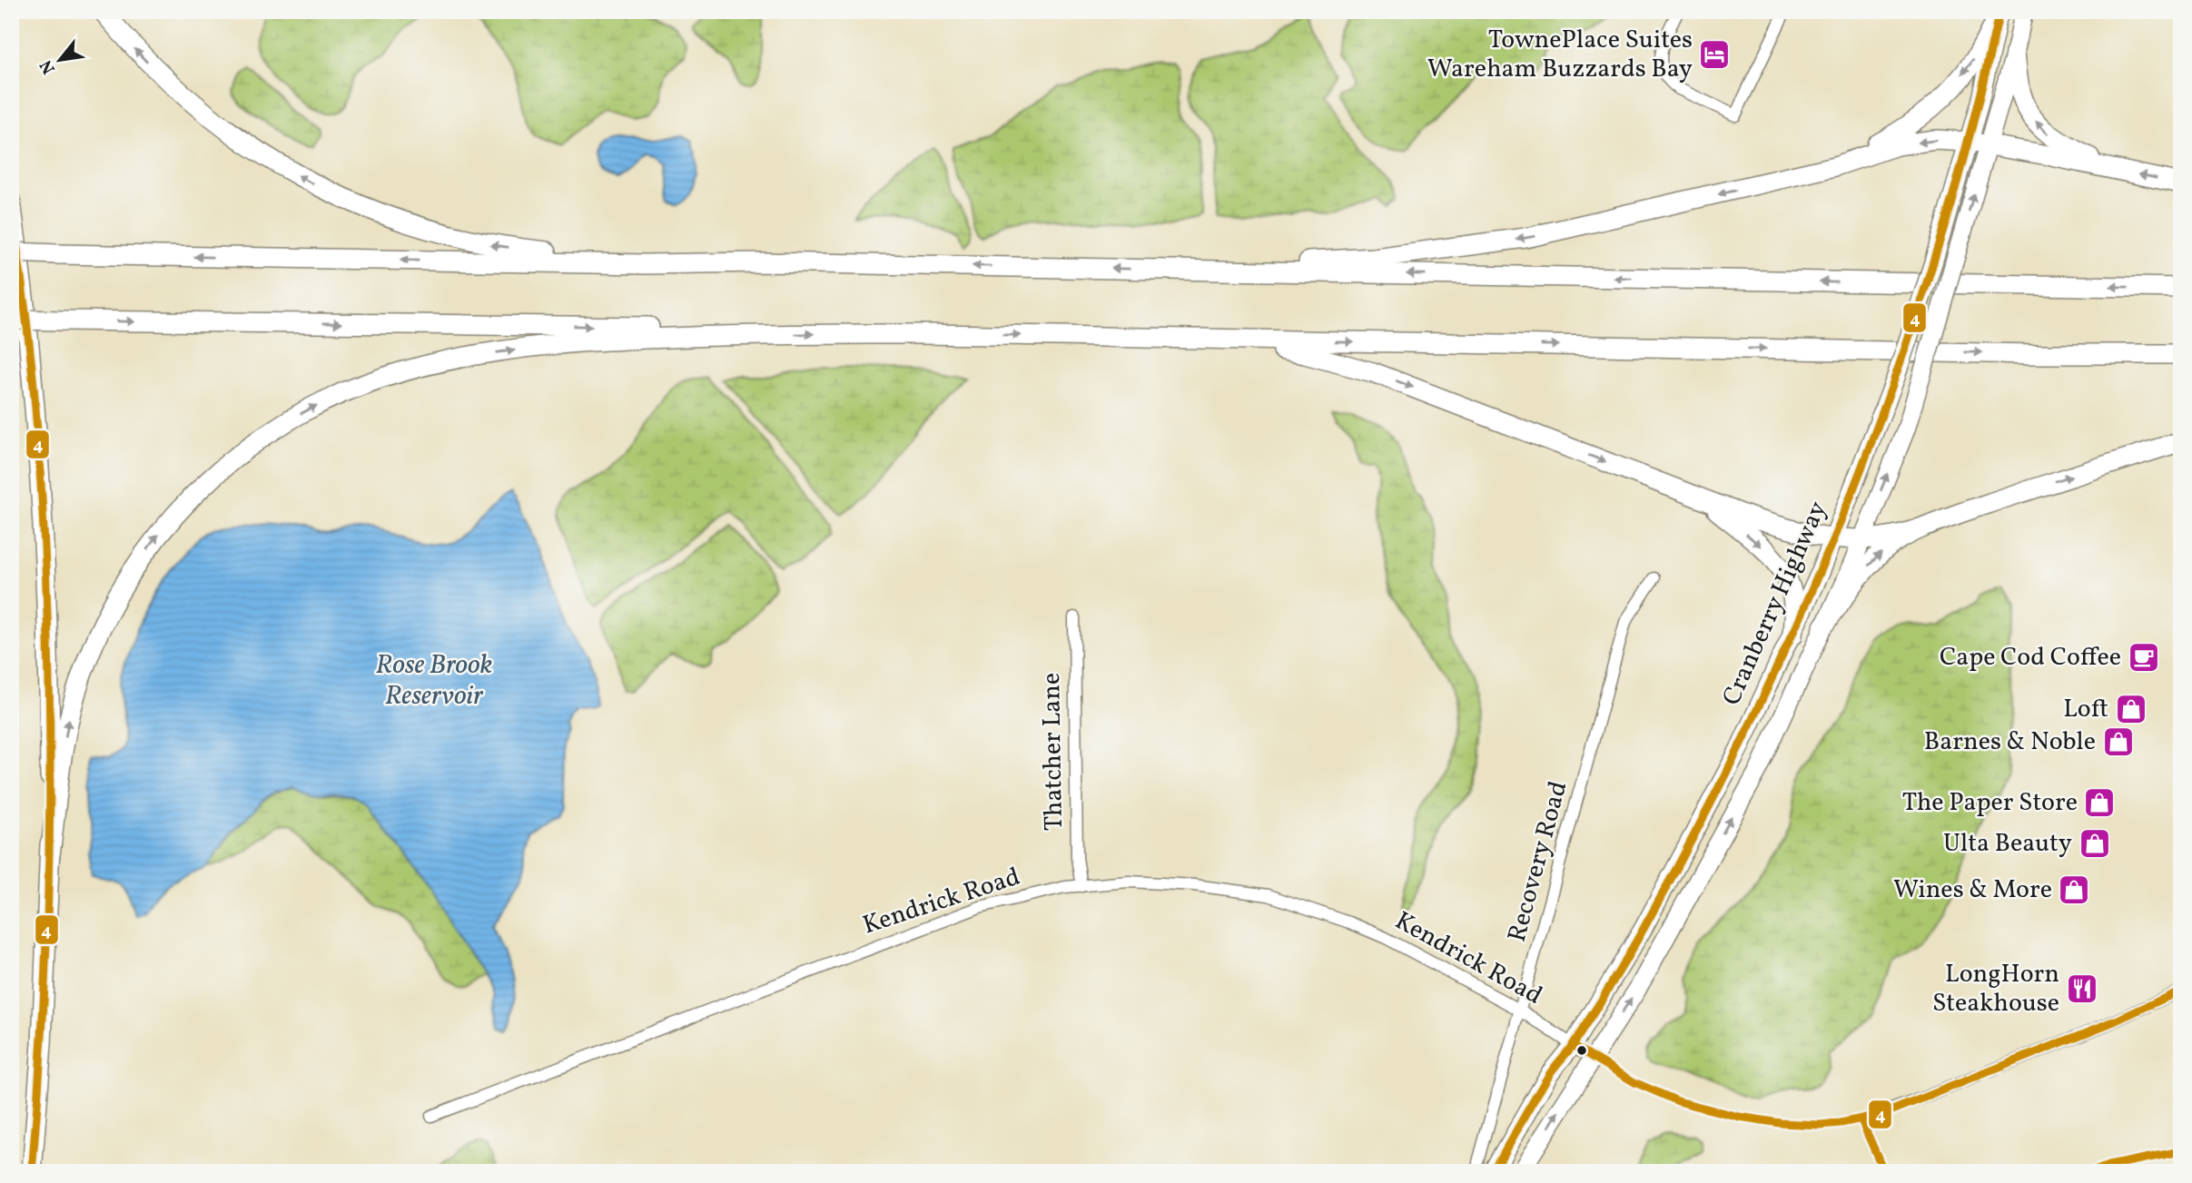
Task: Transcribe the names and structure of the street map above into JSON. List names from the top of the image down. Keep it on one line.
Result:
{"streets":{"main road":["Cranberry Highway"],"street":["Thatcher Lane","Recovery Road","Kendrick Road"]},"crossings":[["Cranberry Highway","Recovery Road"],["Cranberry Highway","Kendrick Road"],["Thatcher Lane","Kendrick Road"],["Recovery Road","Kendrick Road"]],"water":["Rose Brook Reservoir"],"places":{"hotel":["TownePlace Suites Wareham Buzzards Bay"],"cafe":["Cape Cod Coffee"],"shop":["Loft","Barnes & Noble","The Paper Store","Ulta Beauty","Wines & More"],"restaurant":["LongHorn Steakhouse"]},"lines":["transit line 4"],"north":"bottom left"}
